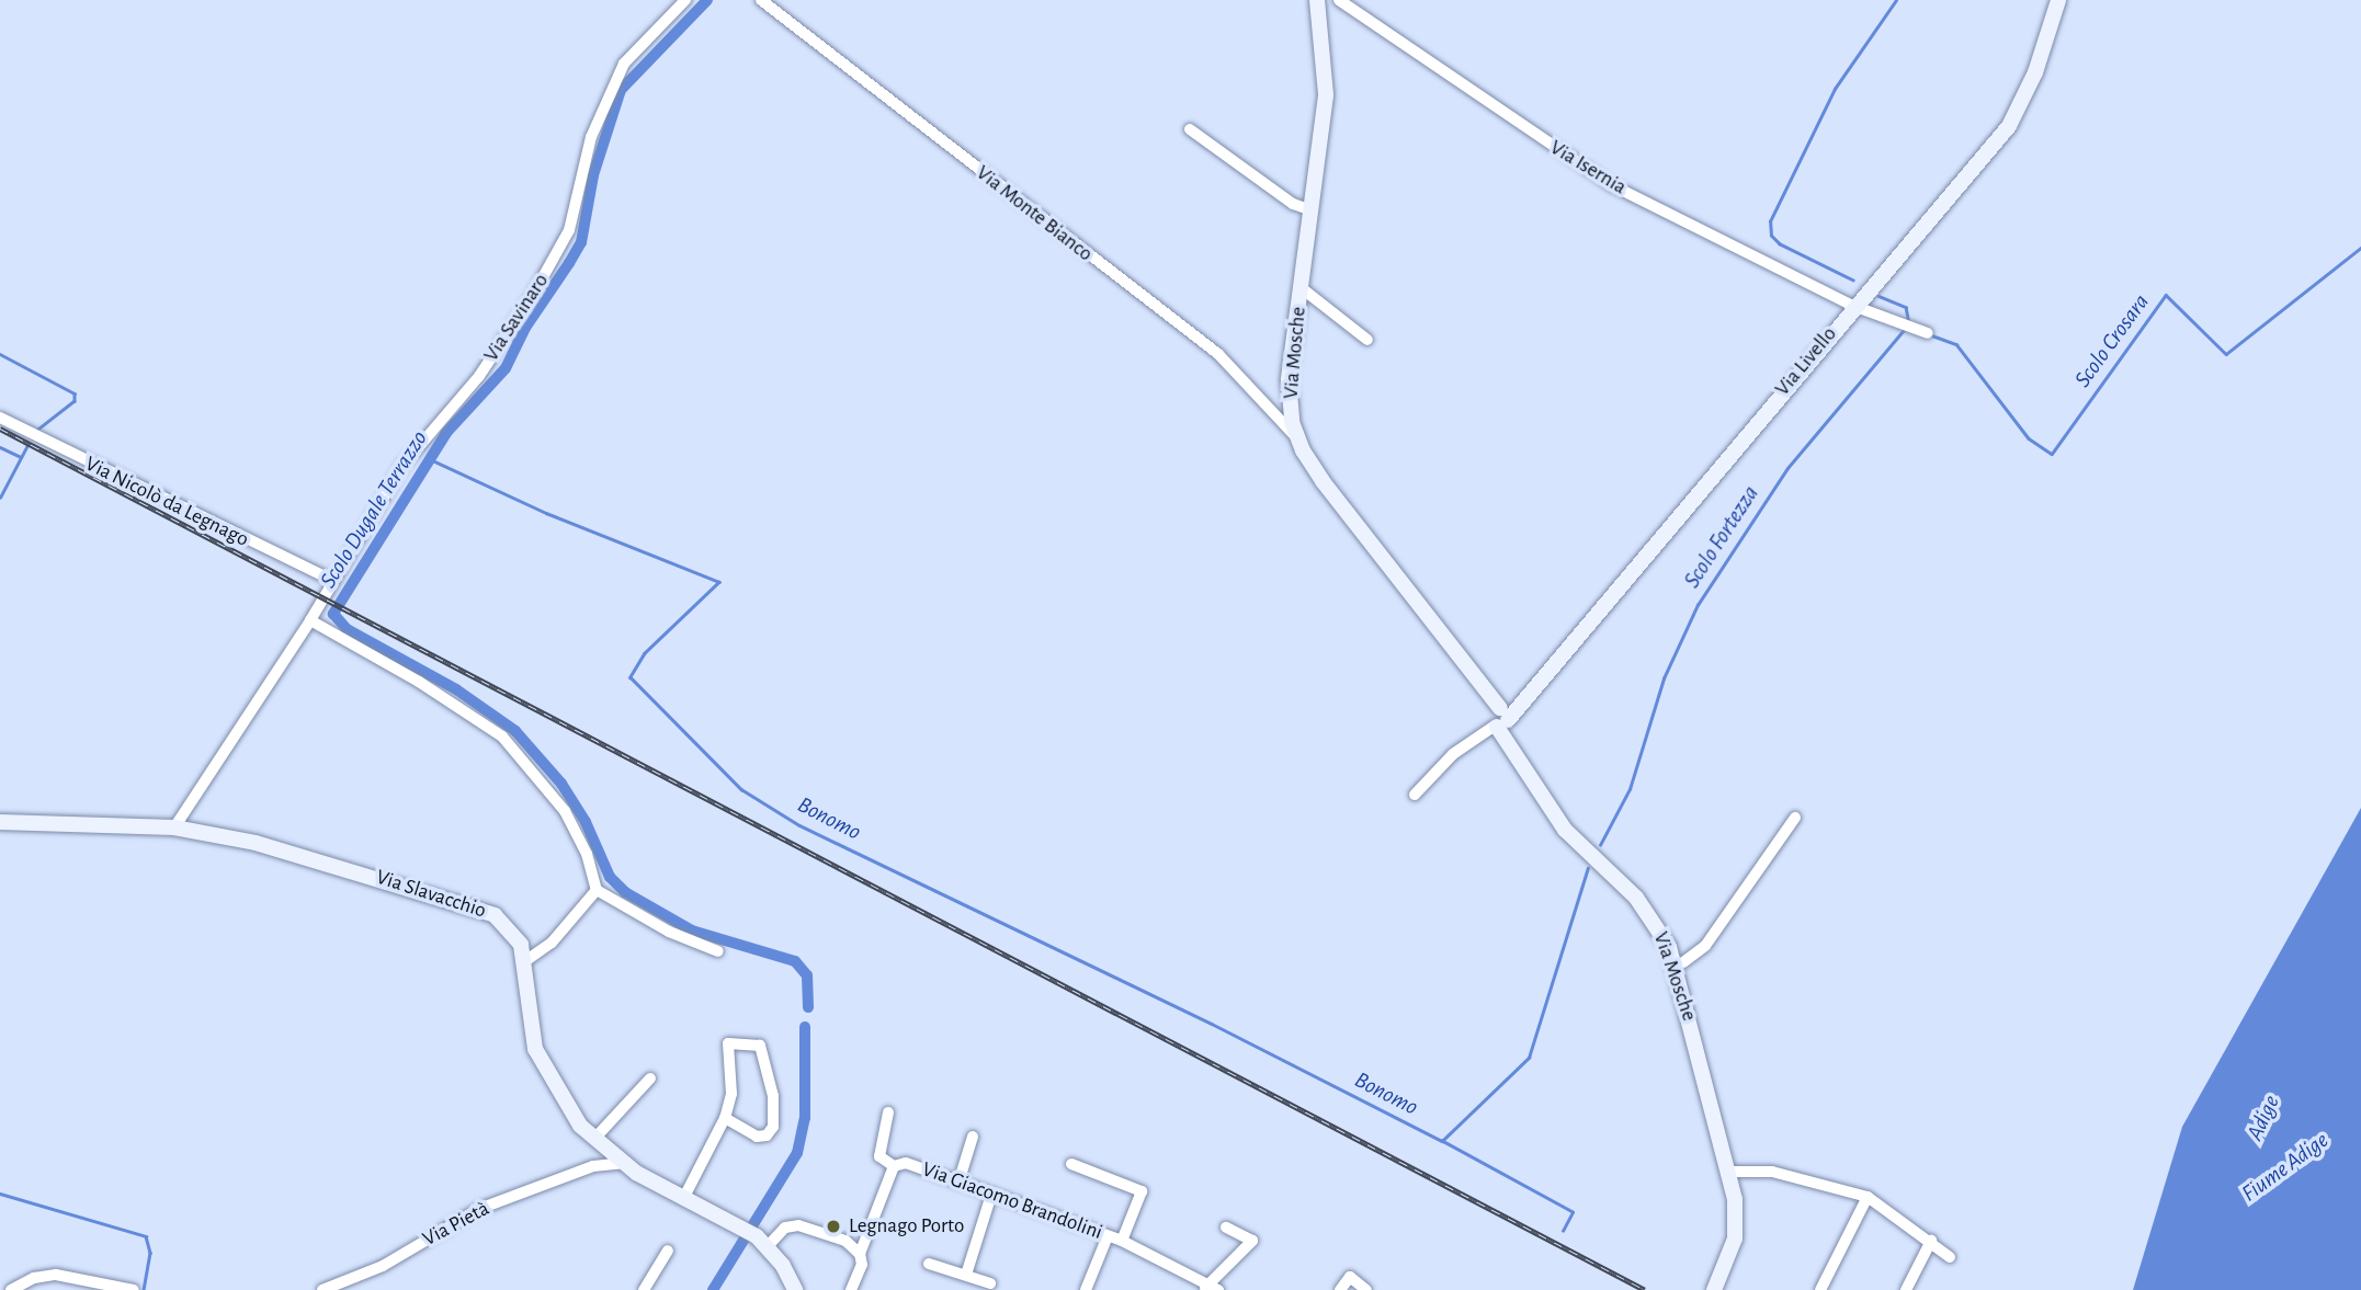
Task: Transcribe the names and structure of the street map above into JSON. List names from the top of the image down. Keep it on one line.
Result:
{"streets":{"street":["Via Isernia","Via Monte Bianco","Via Savinaro","Via Mosche","Via Livello","Via Nicolò da Legnago","Via Slavacchio","Via Giacomo Brandolini","Via Pietà"]},"crossings":[["Via Isernia","Via Livello"],["Via Monte Bianco","Via Mosche"],["Via Savinaro","Via Nicolò da Legnago"],["Via Savinaro","Via Slavacchio"],["Via Mosche","Via Livello"],["Via Slavacchio","Via Pietà"]],"water":["Scolo Crosara","Scolo Dugale Terrazzo","Scolo Fortezza","Bonomo","Adige","Fiume Adige"],"places":["Legnago Porto"]}
